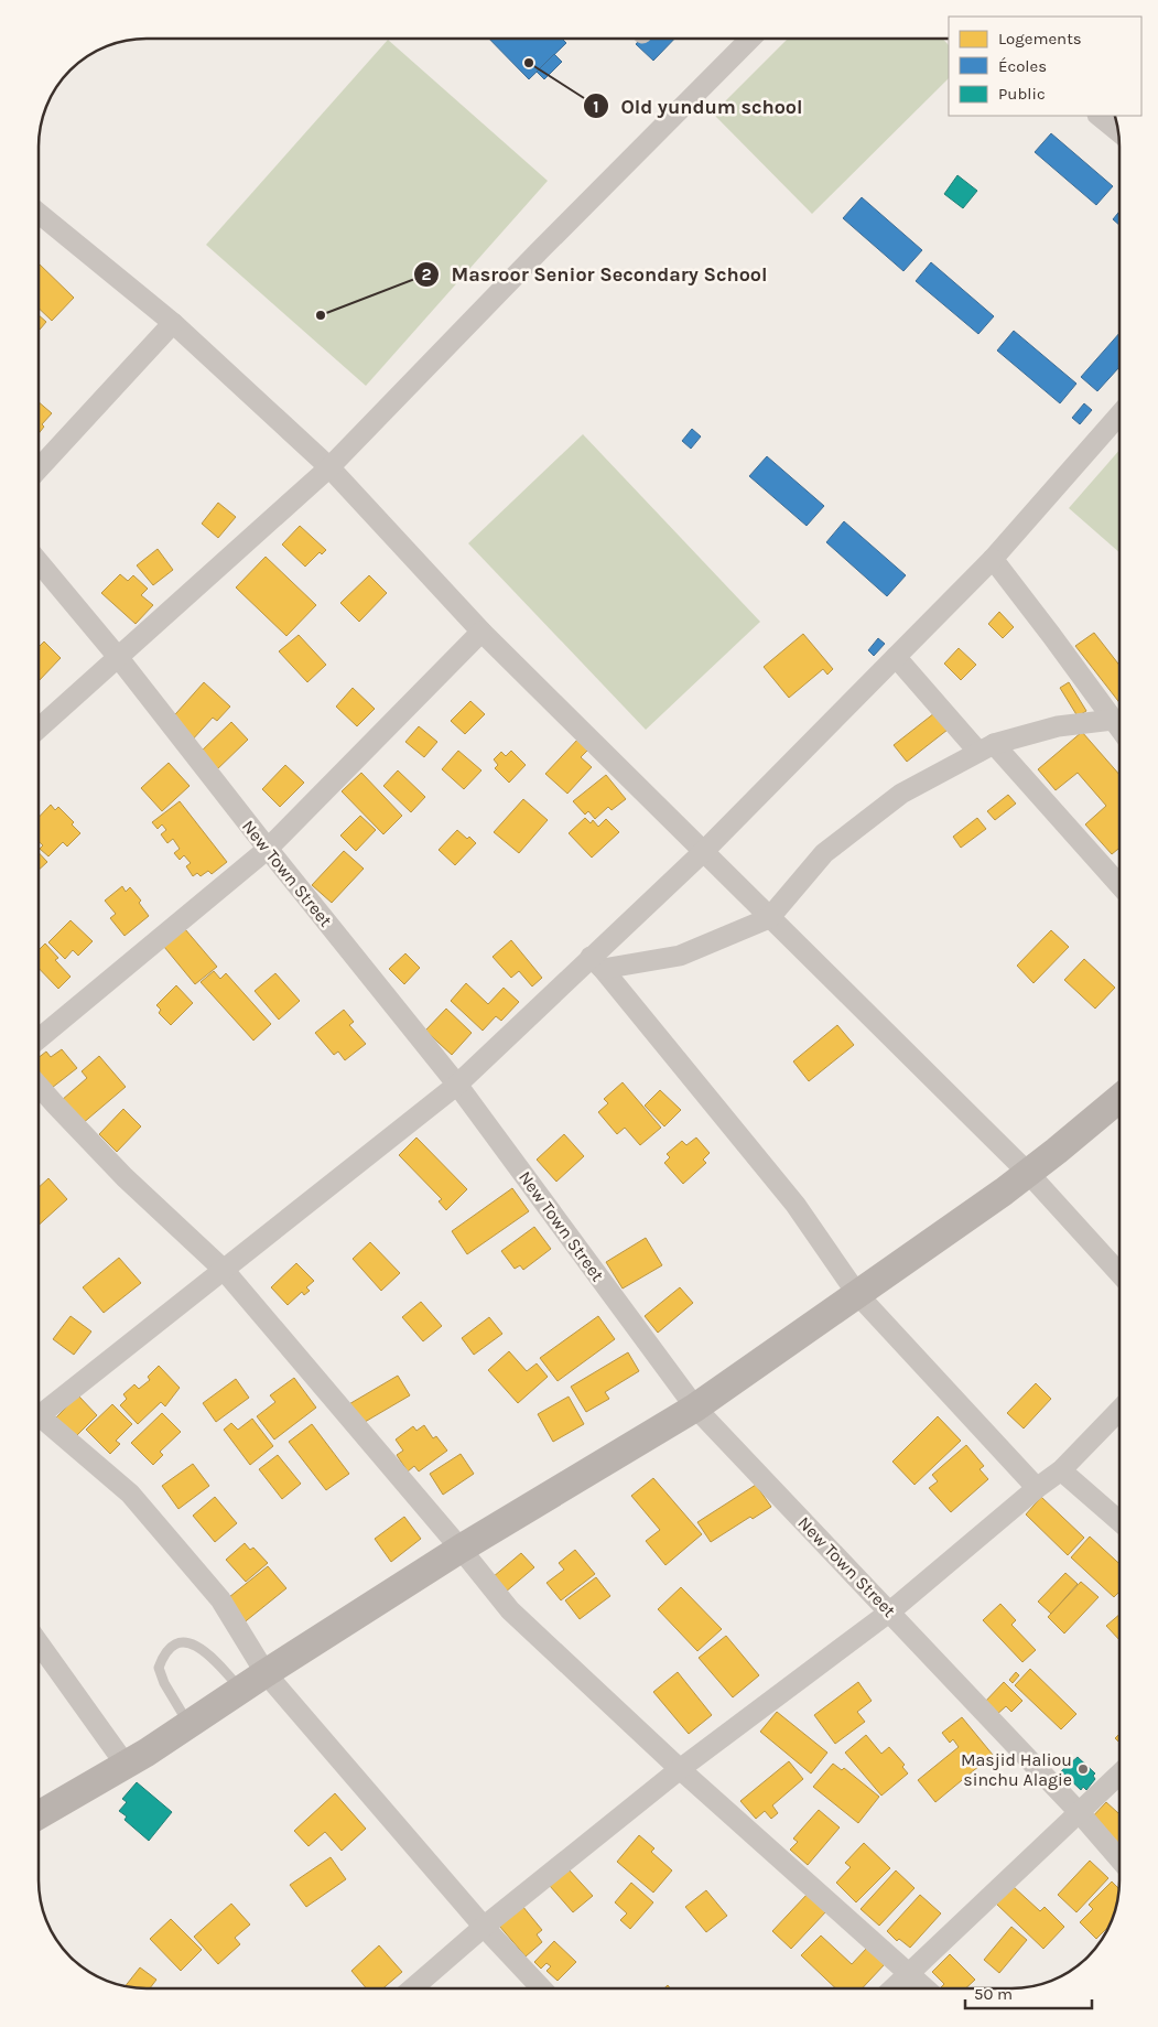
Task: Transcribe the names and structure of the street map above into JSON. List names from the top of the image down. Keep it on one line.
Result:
{"streets":{"street":["New Town Street"]},"places":["Old yundum school","Masroor Senior Secondary School","Masjid Haliou sinchu Alagie"],"legend":["Logements","Écoles","Public"],"scale_bar":"50 m"}
